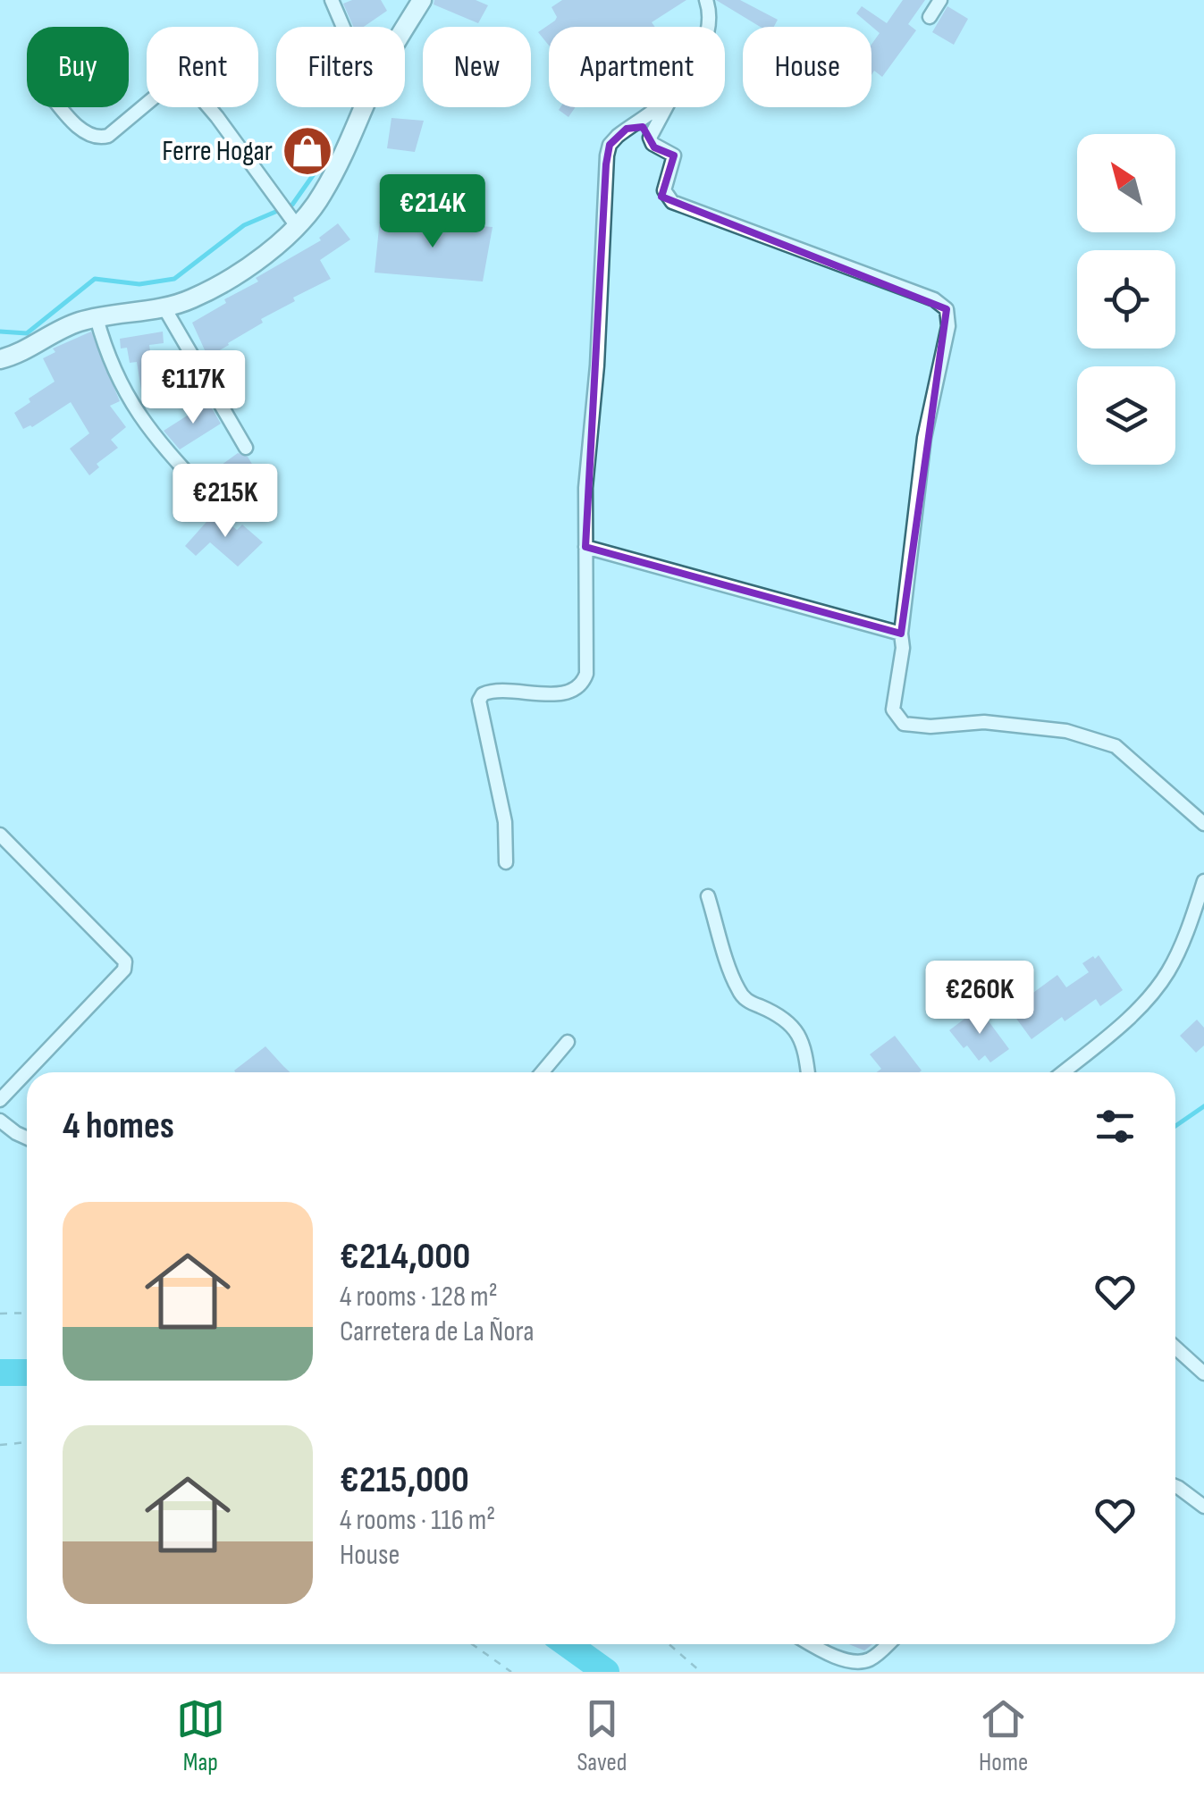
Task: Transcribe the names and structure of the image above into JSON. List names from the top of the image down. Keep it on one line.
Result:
{"places":{"shop":["Ferre Hogar"]},"north":"top left","page":{"chip":["Buy","Rent","Filters","New","Apartment","House"],"price":["€214K","€117K","€215K","€260K"],"heading":"4 homes","list":[{"name":"€214,000","note":"4 rooms · 128 m² · Carretera de La Ñora"},{"name":"€215,000","note":"4 rooms · 116 m² · House"}],"tabs":["Map","Saved","Home"]}}
